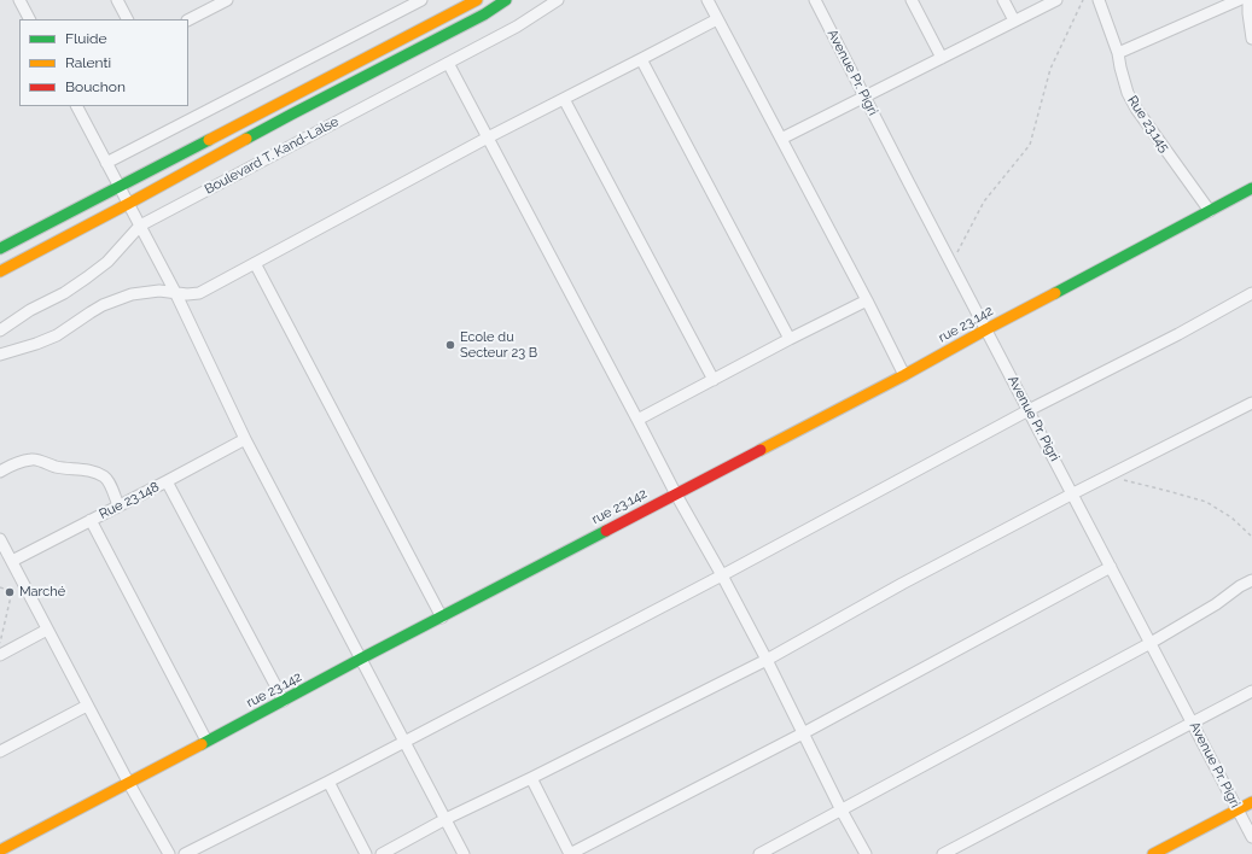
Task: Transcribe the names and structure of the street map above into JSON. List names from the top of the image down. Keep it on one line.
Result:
{"streets":{"street":["Avenue Pr. Pigri","Rue 23.145","Boulevard T. Kand-Lalse","rue 23.142","Rue 23.148"]},"crossings":[["Avenue Pr. Pigri","rue 23.142"],["Rue 23.145","rue 23.142"]],"places":["Ecole du Secteur 23 B","Marché"],"legend":["Fluide","Ralenti","Bouchon"]}
